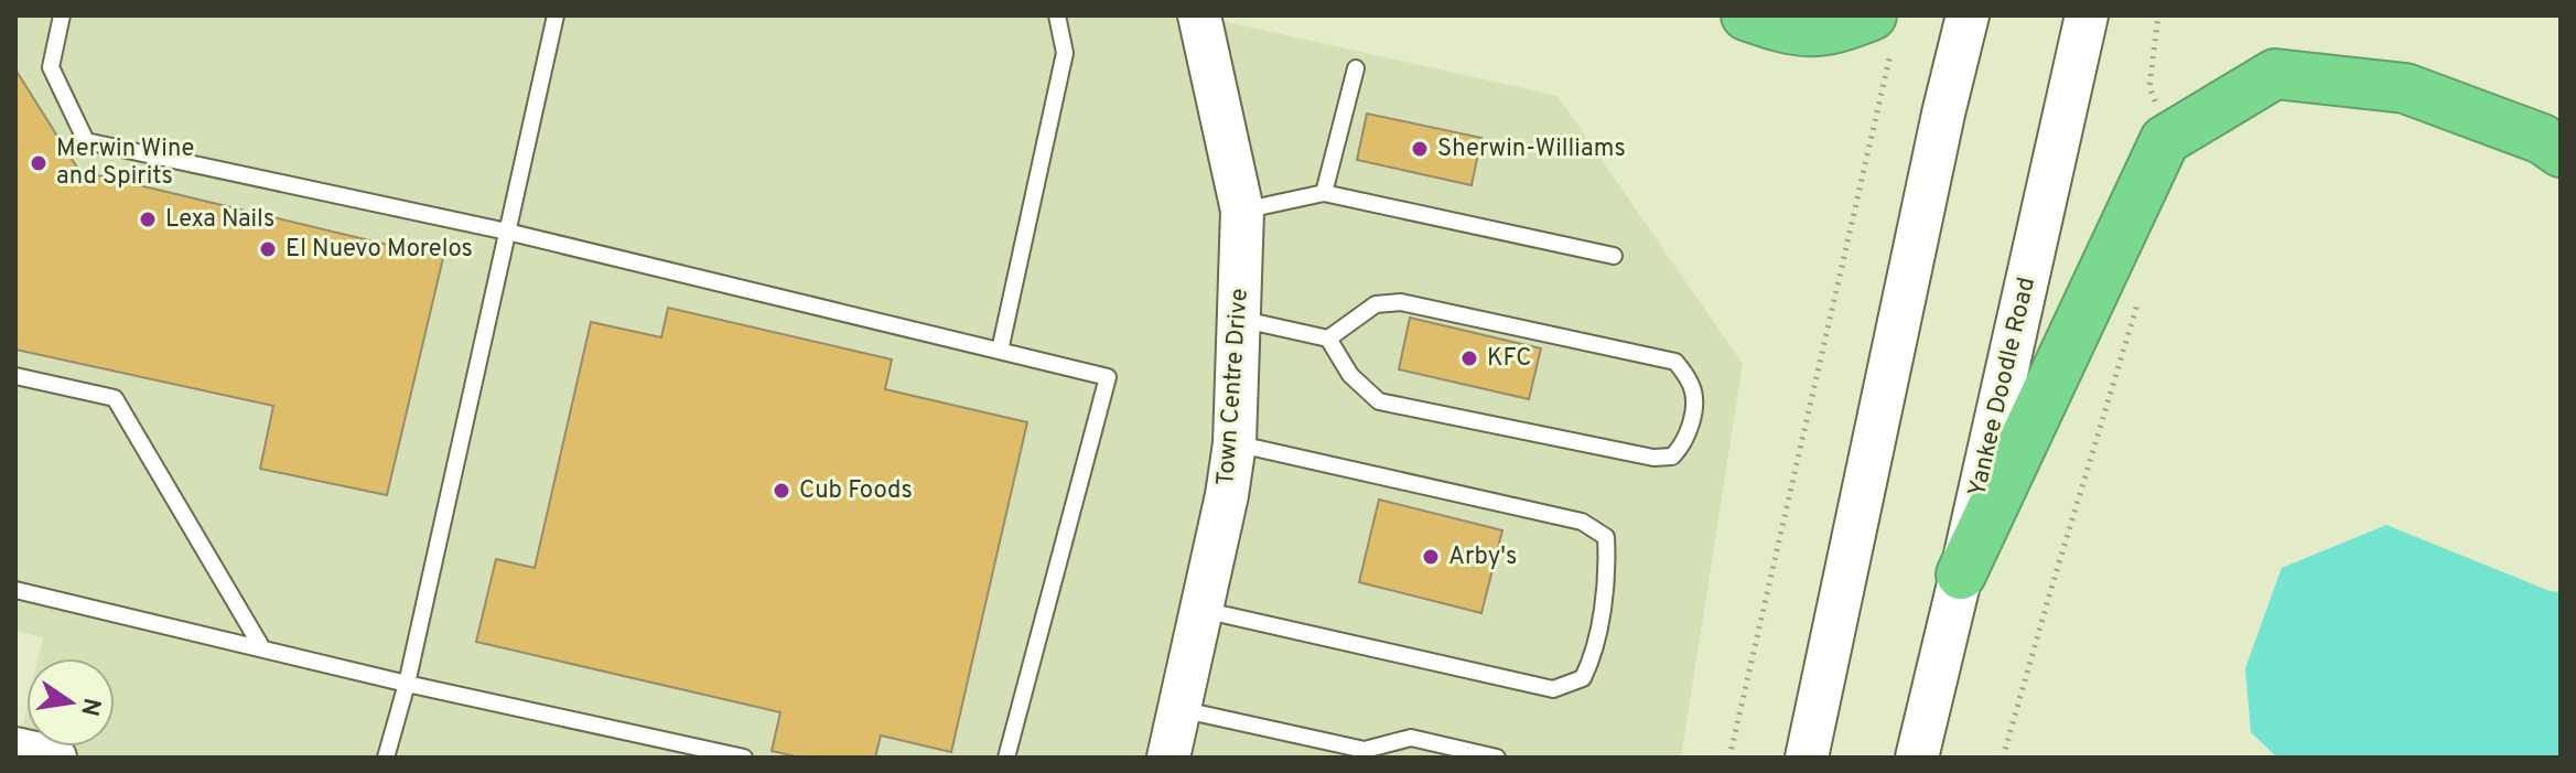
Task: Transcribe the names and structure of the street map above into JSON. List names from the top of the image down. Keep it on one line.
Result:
{"streets":{"main road":["Town Centre Drive","Yankee Doodle Road"]},"places":["Sherwin-Williams","Merwin Wine and Spirits","Lexa Nails","El Nuevo Morelos","KFC","Cub Foods","Arby's"],"north":"right"}
